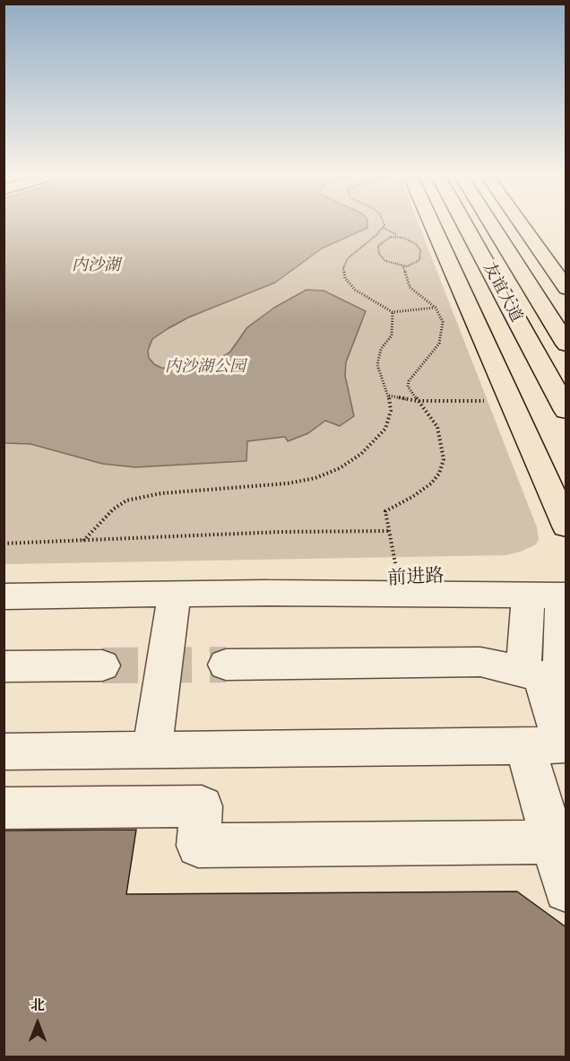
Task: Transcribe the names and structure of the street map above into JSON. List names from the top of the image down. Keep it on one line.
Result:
{"streets":{"main road":["友谊大道"],"street":["前进路"]},"water":["内沙湖"],"parks":["内沙湖公园"],"north":"top"}
